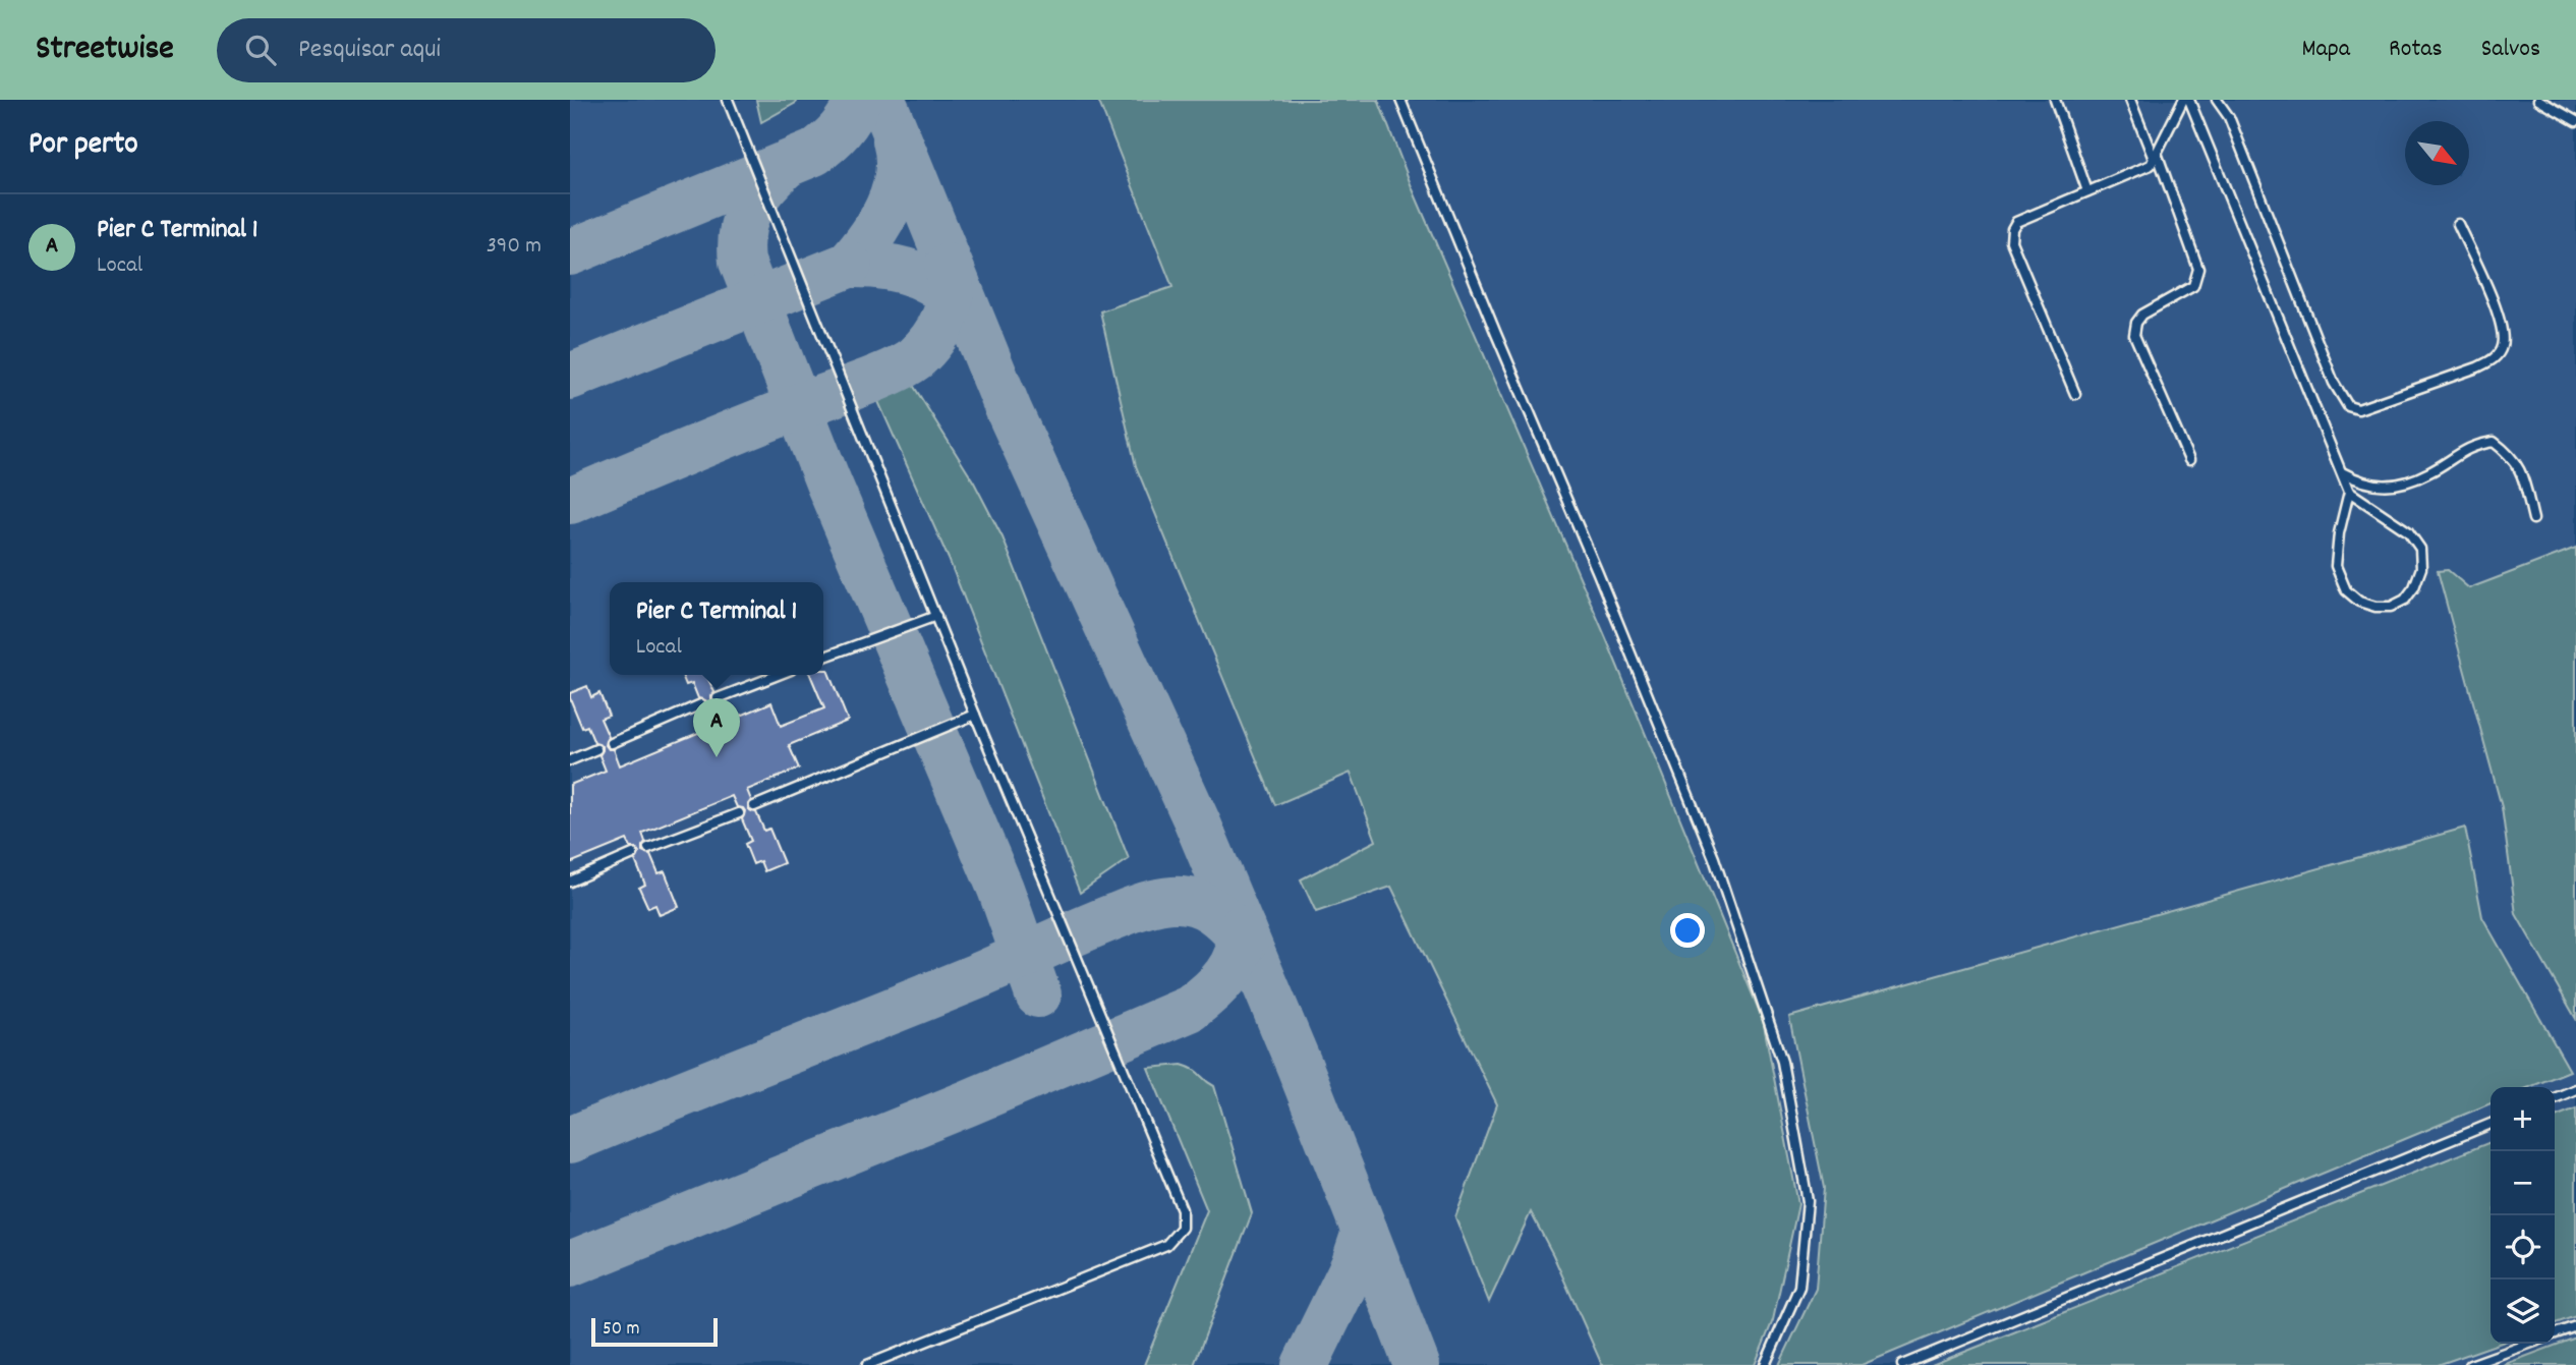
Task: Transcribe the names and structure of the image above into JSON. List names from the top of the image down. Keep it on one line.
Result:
{"scale_bar":"50 m","north":"bottom right","page":{"header":"Streetwise","search":"Pesquisar aqui","nav":["Mapa","Rotas","Salvos"],"heading":"Por perto","list":[{"mark":"A","name":"Pier C Terminal 1","note":"Local","value":"390 m"}],"popup":["Pier C Terminal 1","Local"],"pins":"A","map_buttons":["+","−"],"scale":"50 m"}}
